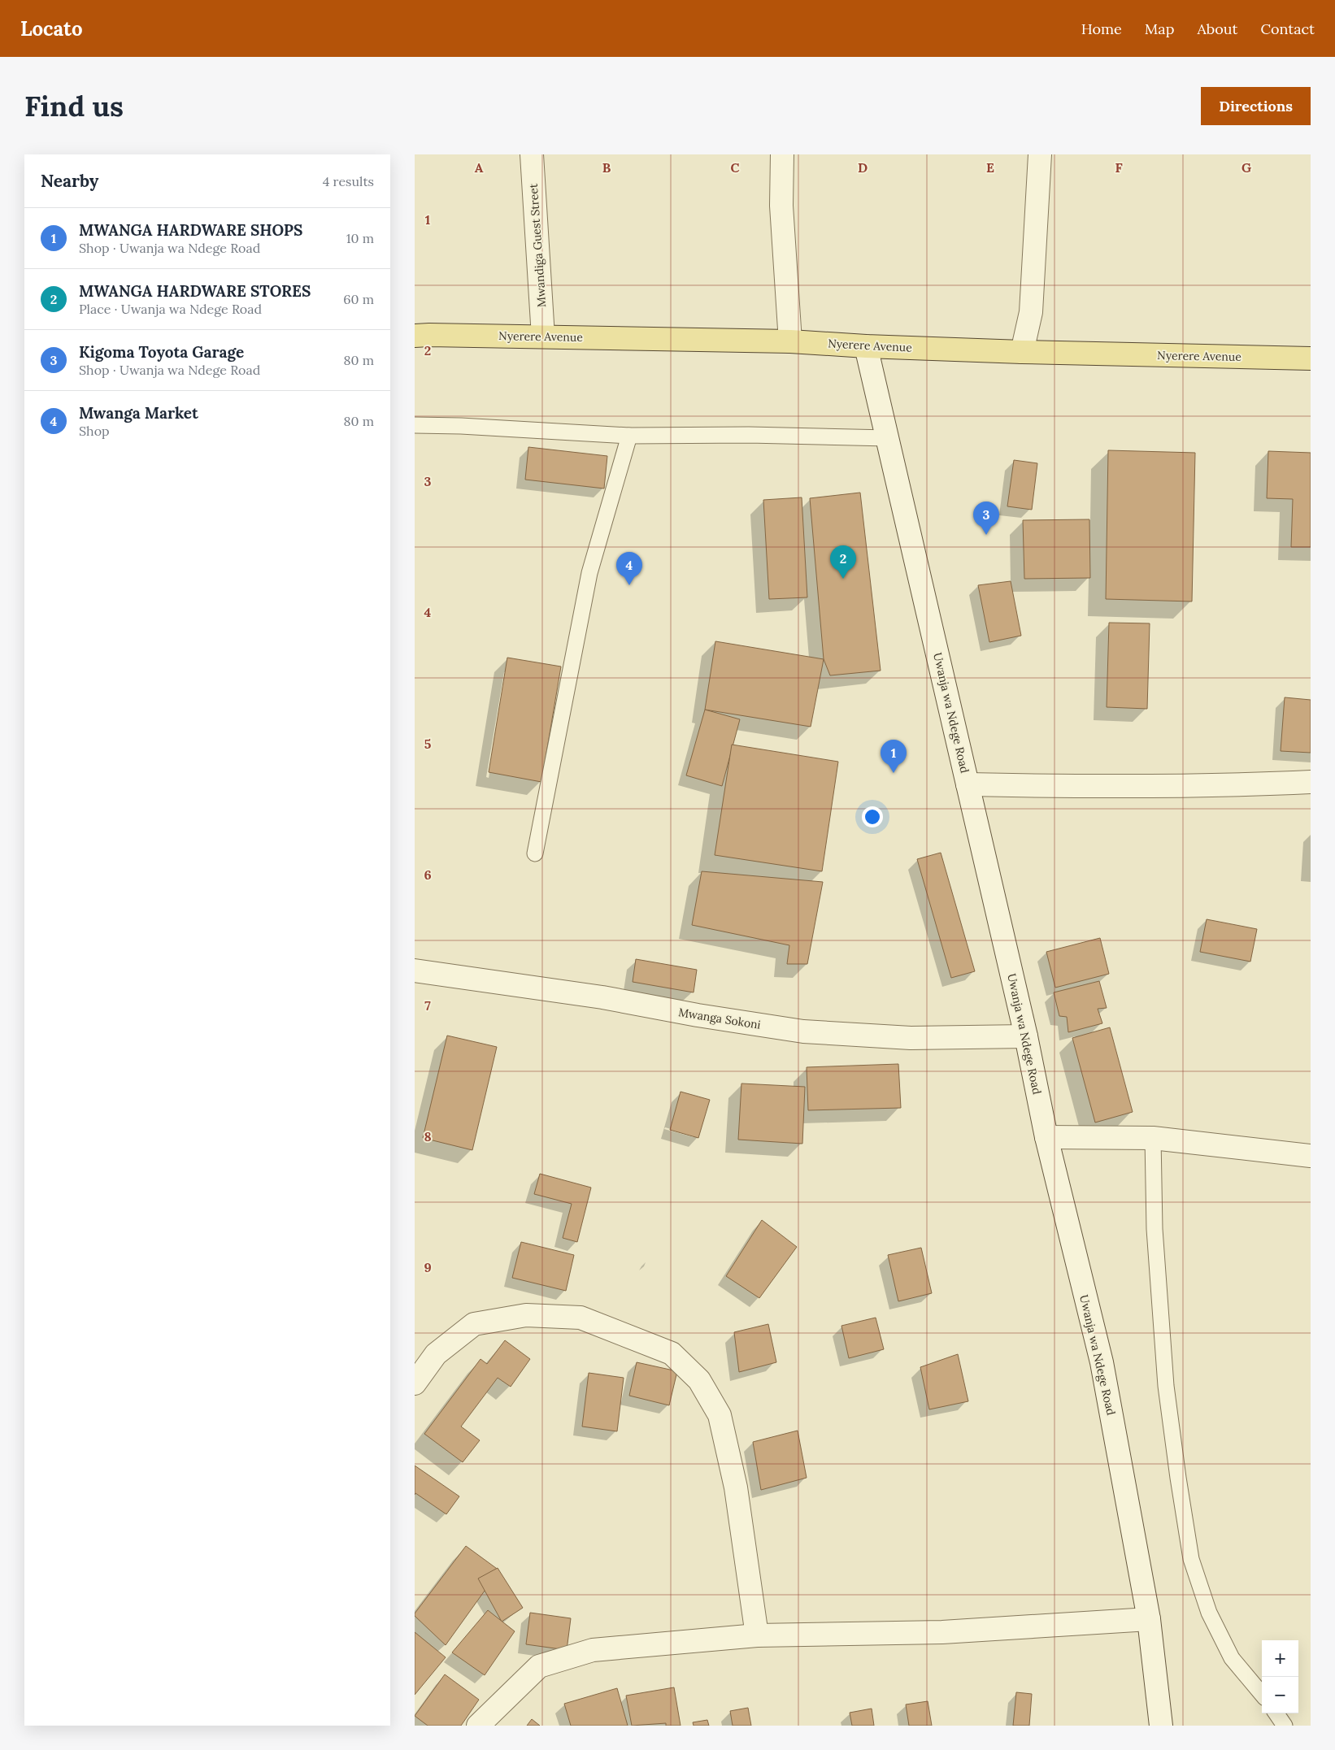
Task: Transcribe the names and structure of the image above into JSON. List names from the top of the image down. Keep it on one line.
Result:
{"streets":{"main road":["Nyerere Avenue"],"street":["Mwandiga Guest Street","Uwanja wa Ndege Road","Mwanga Sokoni"]},"crossings":[["Mwandiga Guest Street","Nyerere Avenue"],["Nyerere Avenue","Uwanja wa Ndege Road"],["Uwanja wa Ndege Road","Mwanga Sokoni"]],"page":{"header":"Locato","nav":["Home","Map","About","Contact"],"buttons":"Directions","title":"Find us","heading":["Nearby","4 results"],"list":[{"mark":"1","name":"MWANGA HARDWARE SHOPS","note":"Shop · Uwanja wa Ndege Road","value":"10 m"},{"mark":"2","name":"MWANGA HARDWARE STORES","note":"Place · Uwanja wa Ndege Road","value":"60 m"},{"mark":"3","name":"Kigoma Toyota Garage","note":"Shop · Uwanja wa Ndege Road","value":"80 m"},{"mark":"4","name":"Mwanga Market","note":"Shop","value":"80 m"}],"pins":["3","2","4","1"],"map_buttons":["+","−"]},"grid":{"columns":["A","B","C","D","E","F","G"],"rows":["1","2","3","4","5","6","7","8","9"]}}
